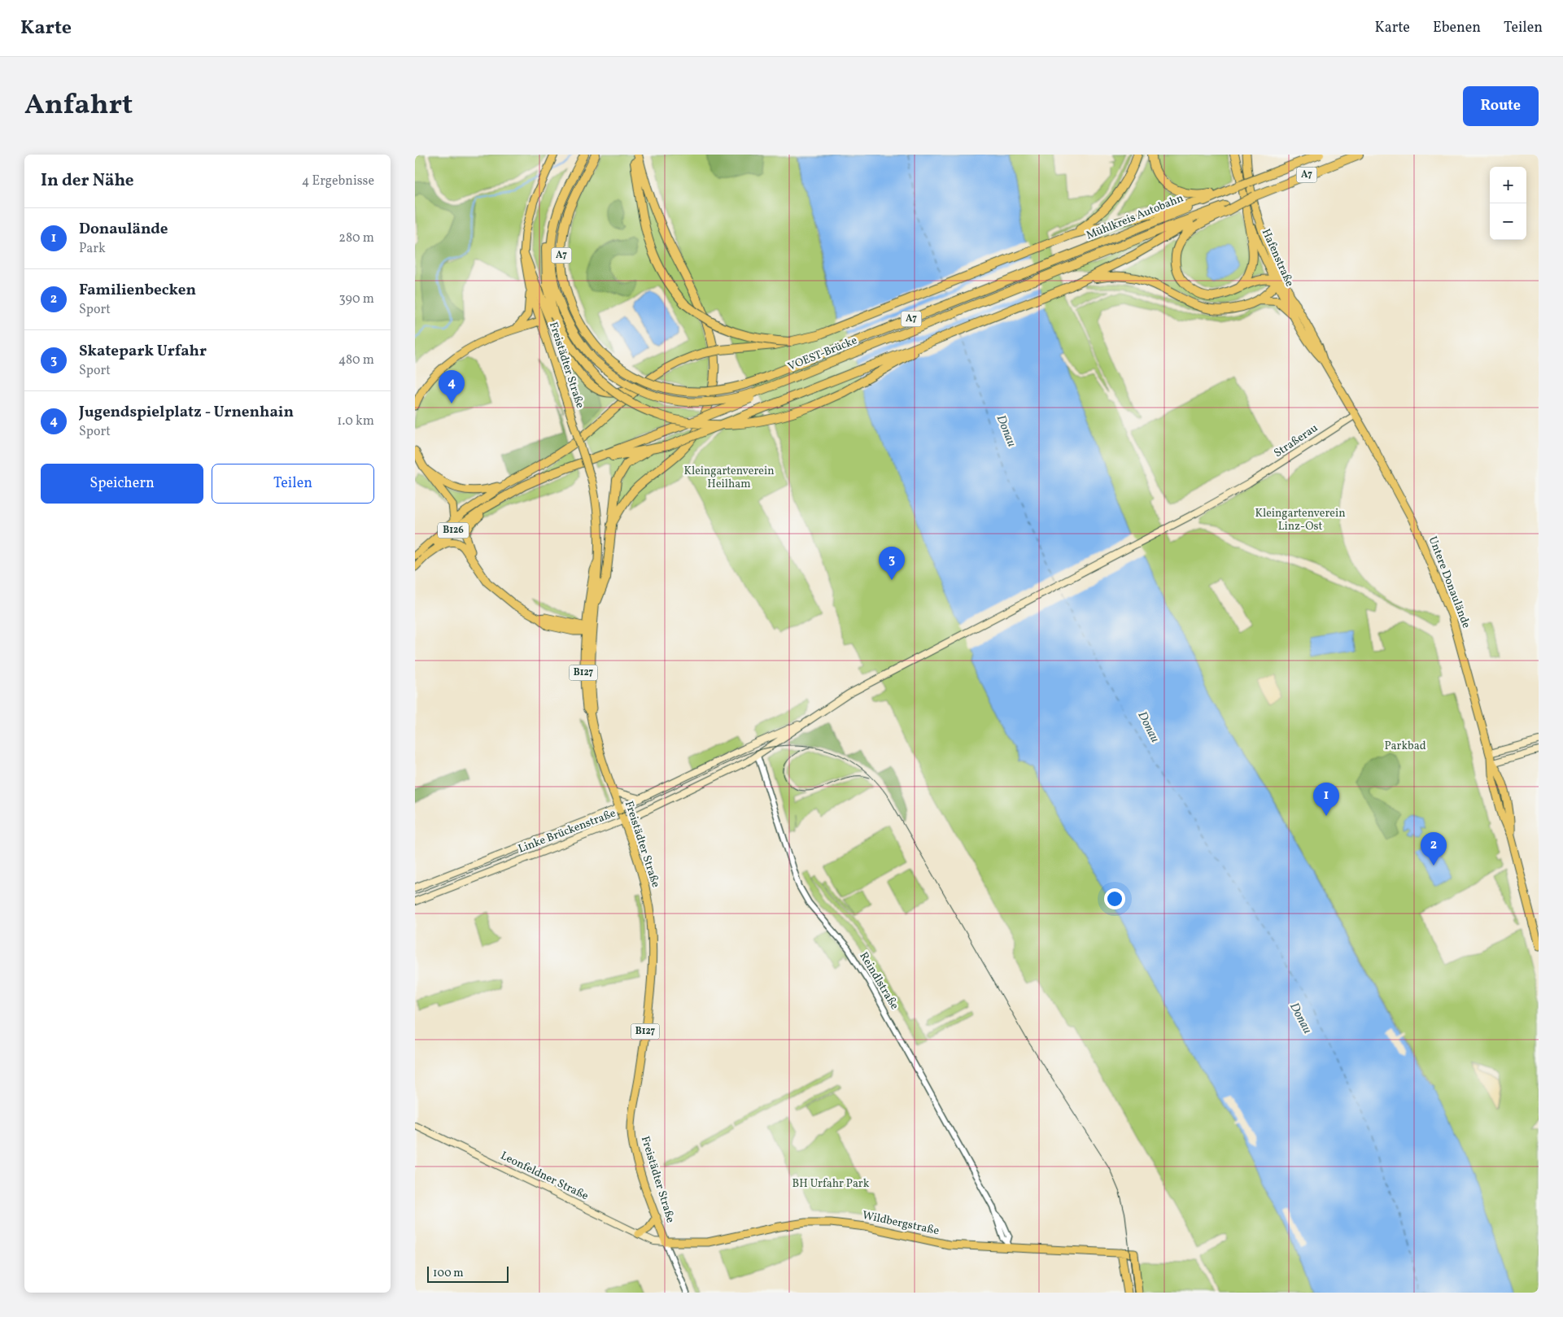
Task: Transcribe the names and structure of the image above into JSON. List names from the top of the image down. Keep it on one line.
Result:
{"streets":{"highway":["A7","Mühlkreis Autobahn","VOEST-Brücke"],"main road":["Hafenstraße","Freistädter Straße","Straßerau","B126","Untere Donaulände","B127","Linke Brückenstraße","Leonfeldner Straße","Wildbergstraße"],"street":["Reindlstraße"]},"crossings":[["A7","Mühlkreis Autobahn"],["A7","VOEST-Brücke"],["Mühlkreis Autobahn","VOEST-Brücke"],["Hafenstraße","Straßerau"],["Hafenstraße","Untere Donaulände"],["Freistädter Straße","Linke Brückenstraße"],["Freistädter Straße","Leonfeldner Straße"],["Freistädter Straße","Wildbergstraße"],["Straßerau","Untere Donaulände"],["Straßerau","Linke Brückenstraße"],["Linke Brückenstraße","Reindlstraße"],["Reindlstraße","Wildbergstraße"],["Leonfeldner Straße","Wildbergstraße"]],"water":["Donau"],"parks":["Kleingartenverein Heilham","Kleingartenverein Linz-Ost","Parkbad","BH Urfahr Park"],"scale_bar":"100 m","page":{"header":"Karte","nav":["Karte","Ebenen","Teilen"],"title":"Anfahrt","buttons":["Route",["Speichern","Teilen"]],"heading":["In der Nähe","4 Ergebnisse"],"map_buttons":["+","−"],"list":[{"mark":"1","name":"Donaulände","note":"Park","value":"280 m"},{"mark":"2","name":"Familienbecken","note":"Sport","value":"390 m"},{"mark":"3","name":"Skatepark Urfahr","note":"Sport","value":"480 m"},{"mark":"4","name":"Jugendspielplatz - Urnenhain","note":"Sport","value":"1.0 km"}],"pins":["4","3","1","2"],"scale":"100 m"}}
